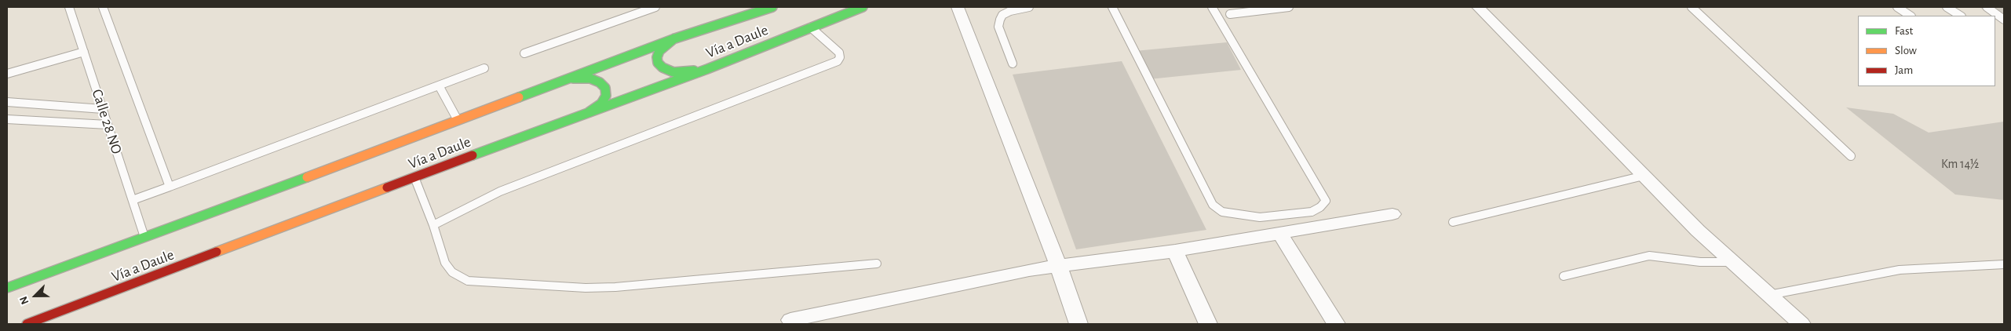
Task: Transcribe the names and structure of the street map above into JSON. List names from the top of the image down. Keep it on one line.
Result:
{"streets":{"highway":["Vía a Daule"],"lane":["Calle 28 NO"]},"crossings":[["Vía a Daule","Calle 28 NO"]],"house_numbers":["Km 14½"],"legend":["Fast","Slow","Jam"],"north":"bottom left"}
